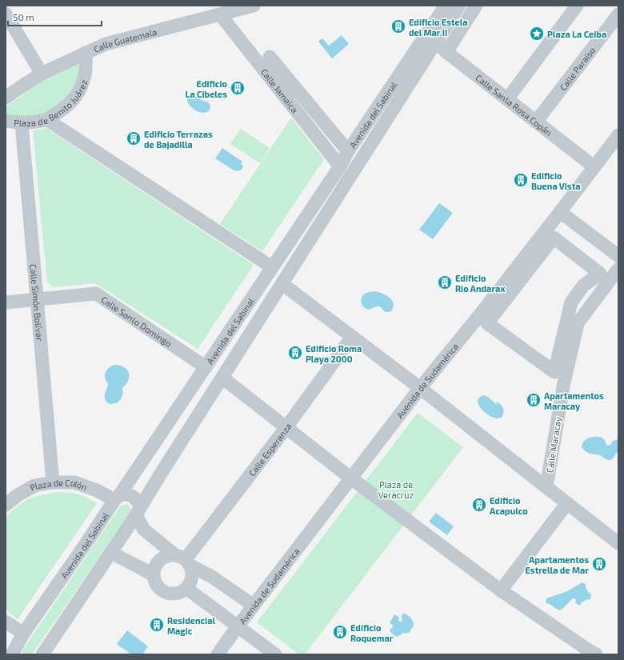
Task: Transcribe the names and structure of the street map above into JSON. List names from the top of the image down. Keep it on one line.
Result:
{"streets":{"street":["Calle Guatemala","Calle Paraíso","Calle Jamaica","Plaza de Benito Juárez","Calle Santa Rosa Copán","Avenida del Sabinal","Calle Simón Bolívar","Calle Santo Domingo","Avenida de Sudamérica","Calle Maracay","Calle Esperanza","Plaza de Colón"]},"crossings":[["Calle Guatemala","Calle Jamaica"],["Calle Guatemala","Plaza de Benito Juárez"],["Calle Paraíso","Calle Santa Rosa Copán"],["Calle Jamaica","Avenida del Sabinal"],["Plaza de Benito Juárez","Calle Simón Bolívar"],["Calle Santa Rosa Copán","Avenida del Sabinal"],["Calle Santa Rosa Copán","Avenida de Sudamérica"],["Avenida del Sabinal","Calle Santo Domingo"],["Avenida del Sabinal","Plaza de Colón"],["Calle Simón Bolívar","Calle Santo Domingo"],["Calle Simón Bolívar","Plaza de Colón"],["Avenida de Sudamérica","Plaza de Colón"],["Calle Esperanza","Plaza de Colón"]],"parks":["Plaza de Veracruz"],"places":{"building":["Edificio Estela del Mar II","Edificio La Cibeles","Edificio Terrazas de Bajadilla","Edificio Buena Vista","Edificio Rio Andarax","Edificio Roma Playa 2000","Apartamentos Maracay","Edificio Acapulco","Apartamentos Estrella de Mar","Residencial Magic","Edificio Roquemar"],"place":["Plaza La Ceiba"]},"scale_bar":"50 m"}
